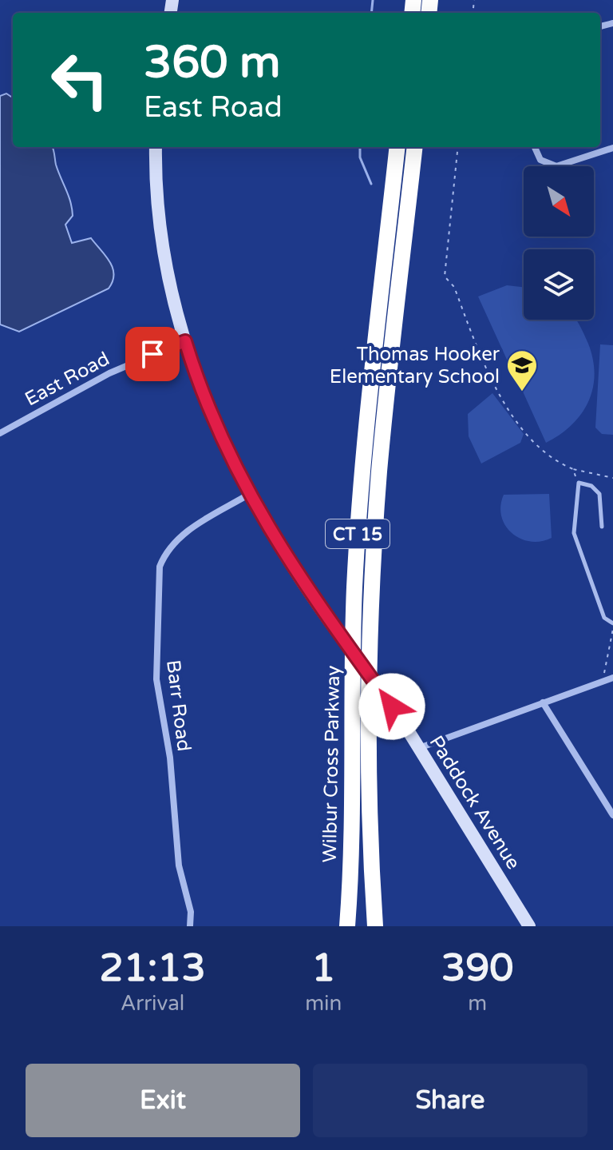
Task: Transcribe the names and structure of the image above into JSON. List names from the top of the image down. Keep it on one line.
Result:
{"streets":{"highway":["CT 15","Wilbur Cross Parkway"],"main road":["Paddock Avenue"],"street":["East Road","Barr Road"]},"crossings":[["East Road","Paddock Avenue"],["Barr Road","Paddock Avenue"]],"places":{"school or university":["Thomas Hooker Elementary School"]},"north":"bottom right","page":{"turn":["360 m","East Road"],"eta":["21:13","Arrival","1","min","390","m"],"buttons":["Exit","Share"]}}
